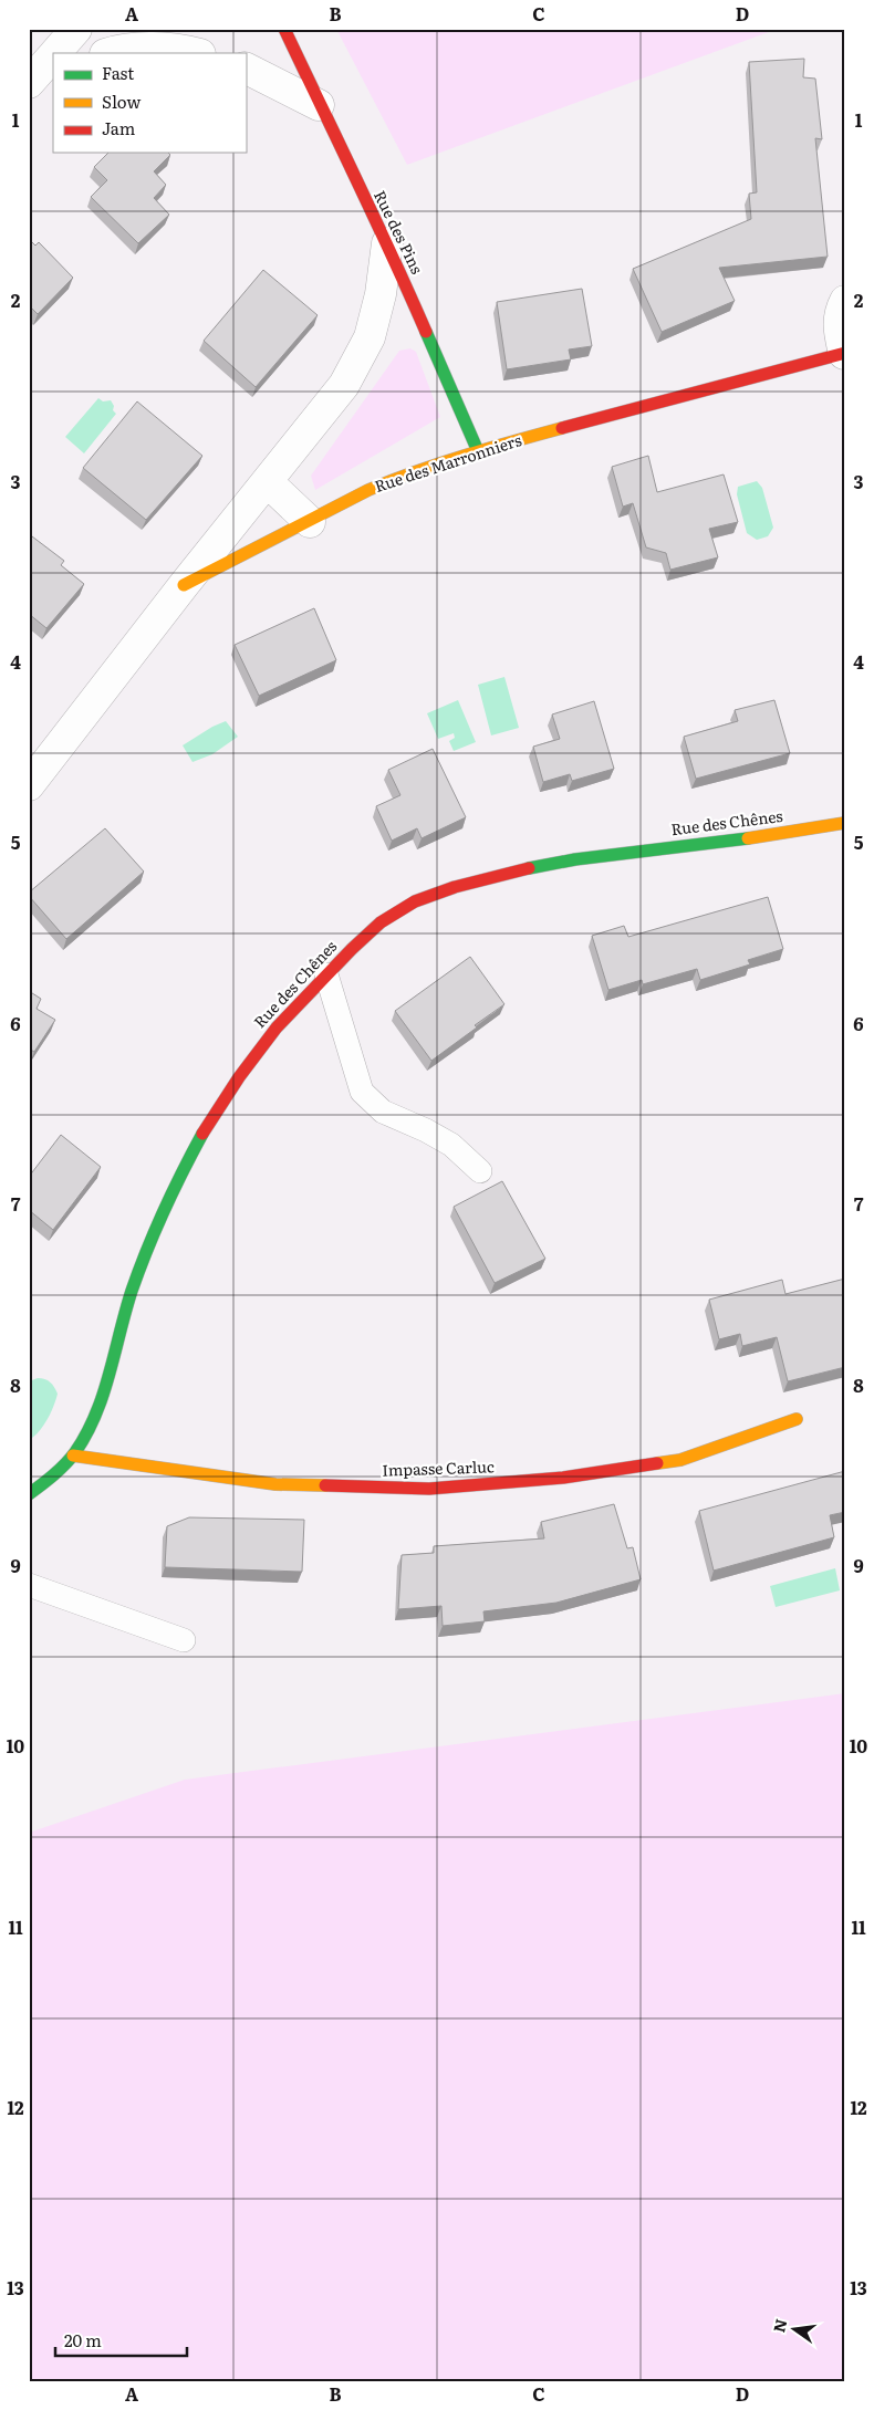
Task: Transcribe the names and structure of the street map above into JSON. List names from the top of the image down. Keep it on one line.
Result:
{"streets":{"street":["Rue des Pins","Rue des Marronniers","Rue des Chênes","Impasse Carluc"]},"crossings":[["Rue des Pins","Rue des Marronniers"],["Rue des Chênes","Impasse Carluc"]],"legend":["Fast","Slow","Jam"],"scale_bar":"20 m","north":"left","grid":{"columns":["A","B","C","D"],"rows":["1","2","3","4","5","6","7","8","9","10","11","12","13"]}}
